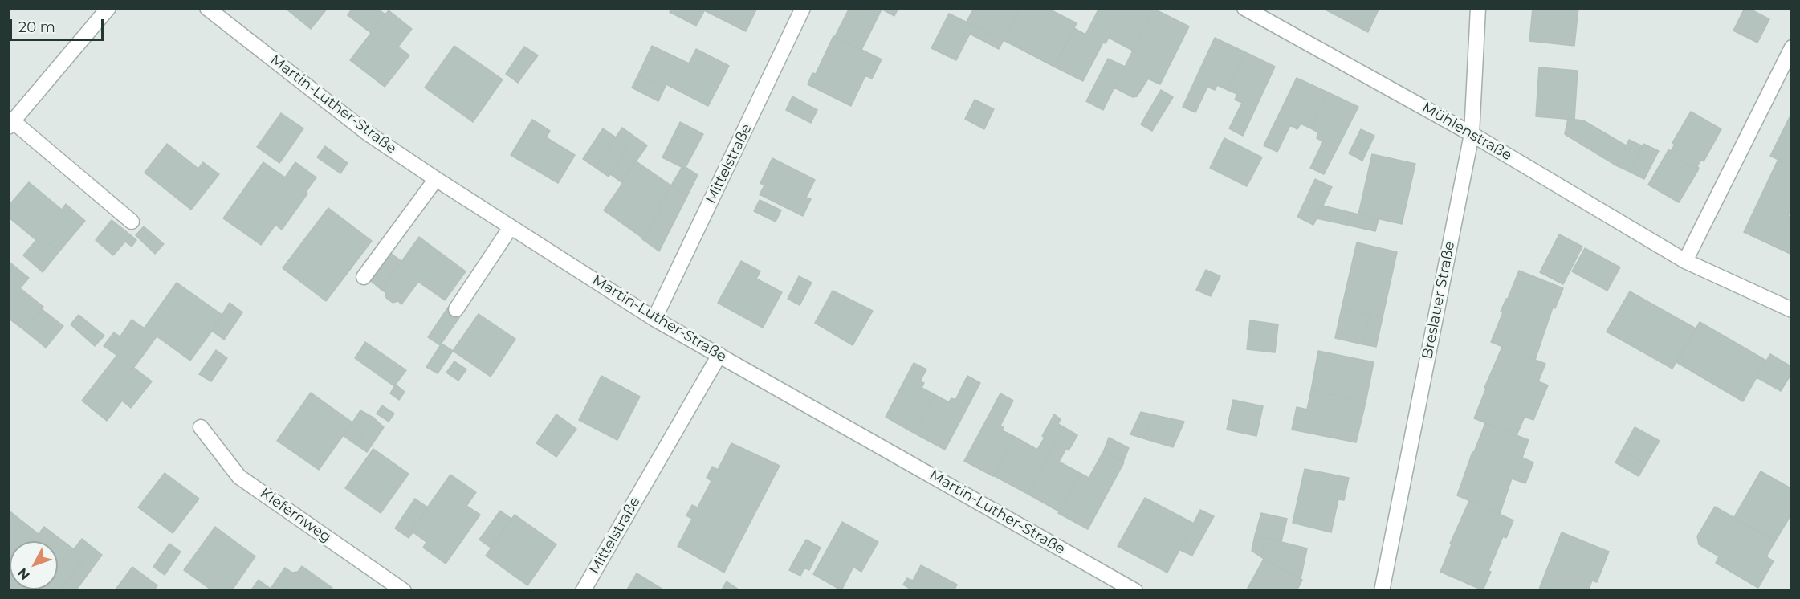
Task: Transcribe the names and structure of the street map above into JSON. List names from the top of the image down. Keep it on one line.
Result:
{"streets":{"street":["Martin-Luther-Straße","Mühlenstraße","Mittelstraße","Breslauer Straße","Kiefernweg"]},"crossings":[["Martin-Luther-Straße","Mittelstraße"],["Mühlenstraße","Breslauer Straße"]],"scale_bar":"20 m","north":"bottom left"}
